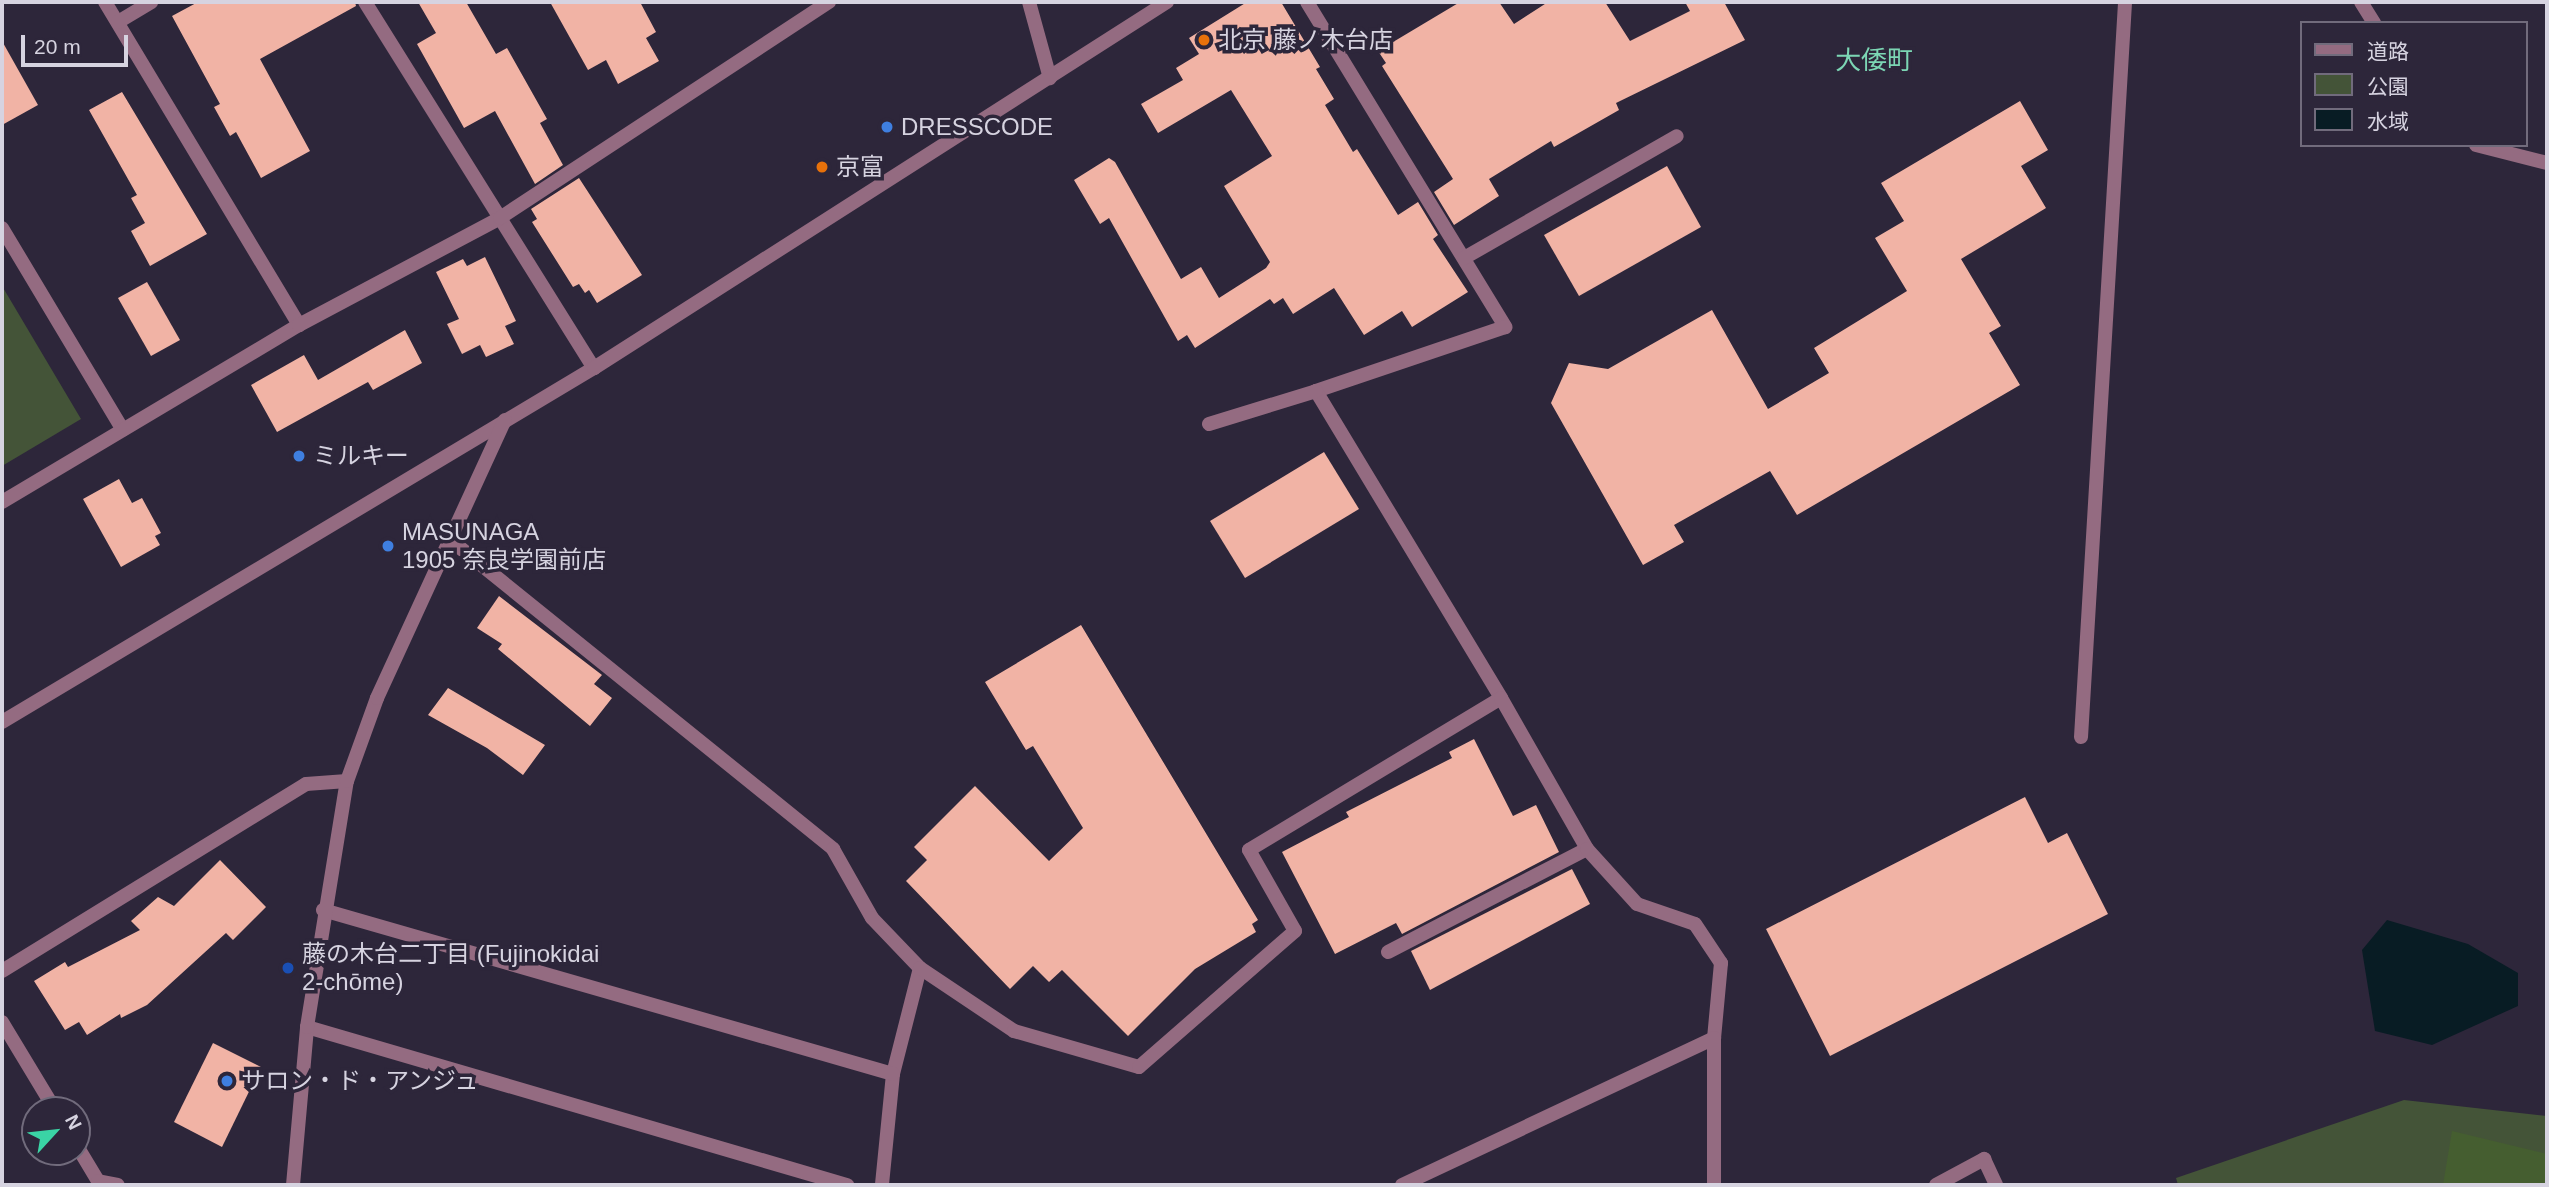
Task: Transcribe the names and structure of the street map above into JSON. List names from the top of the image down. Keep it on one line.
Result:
{"districts":["大倭町"],"places":["北京 藤ノ木台店","DRESSCODE","京富","ミルキー","MASUNAGA 1905 奈良学園前店","藤の木台二丁目 (Fujinokidai 2-chōme)","サロン・ド・アンジュ"],"legend":["道路","公園","水域"],"scale_bar":"20 m","north":"top right"}
